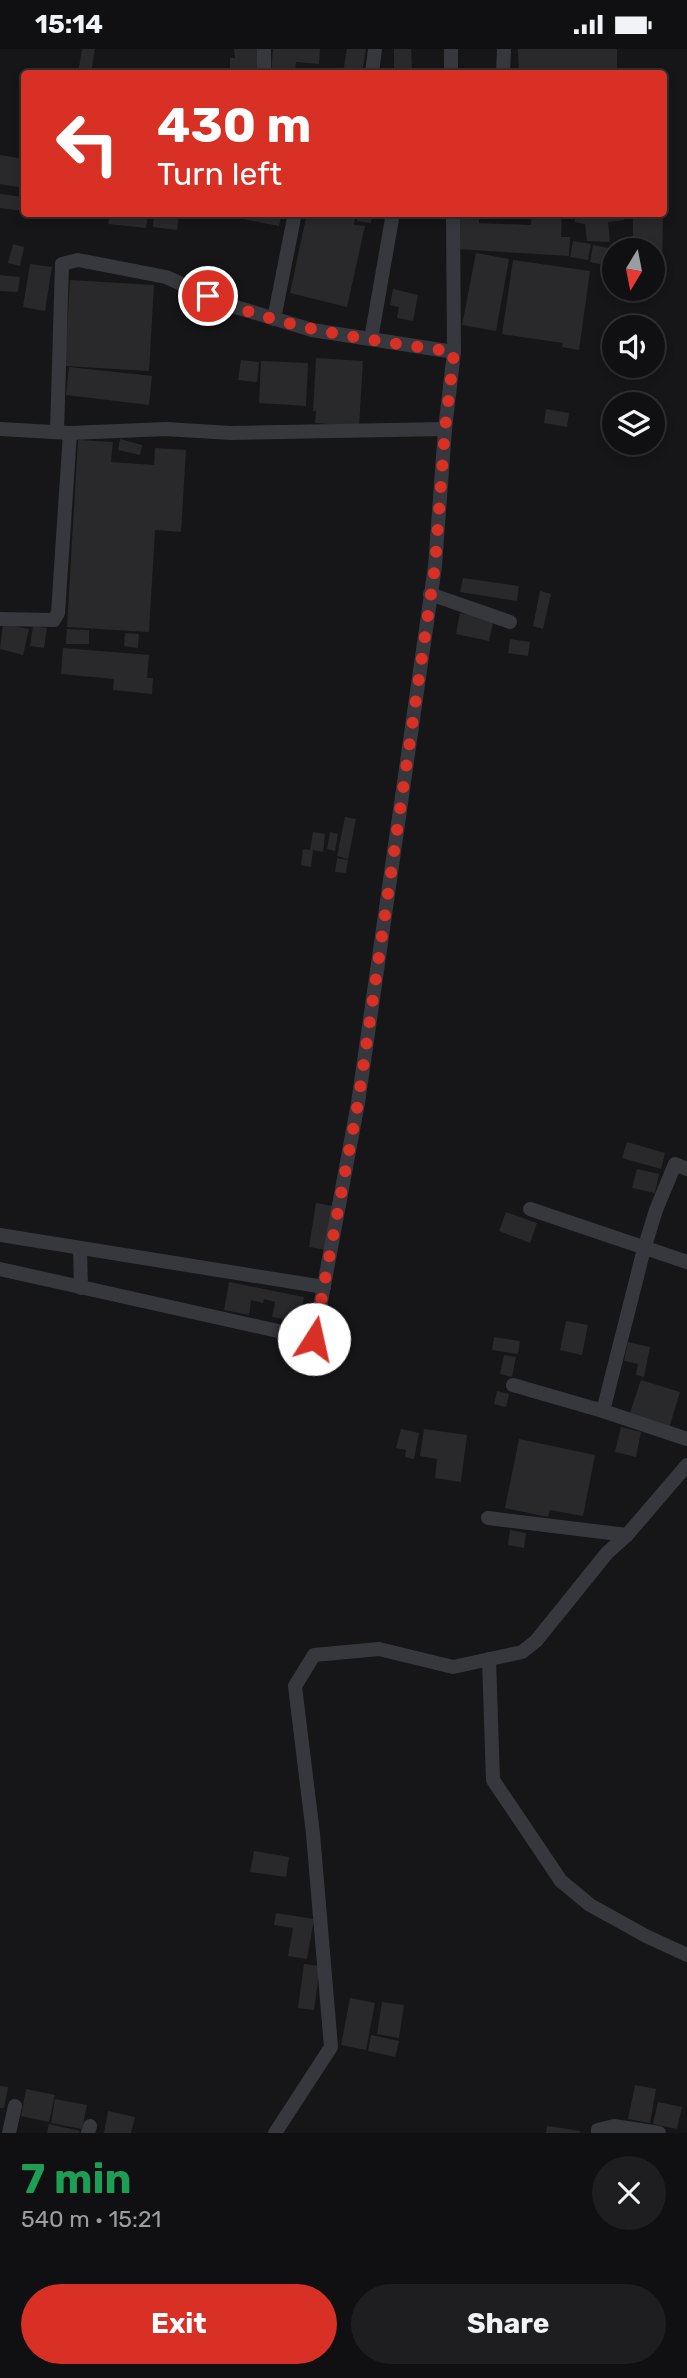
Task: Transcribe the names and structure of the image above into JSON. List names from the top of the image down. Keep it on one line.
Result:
{"north":"bottom","page":{"status":"15:14","turn":["430 m","Turn left"],"heading":["7 min","540 m · 15:21"],"buttons":["Exit","Share"]}}
